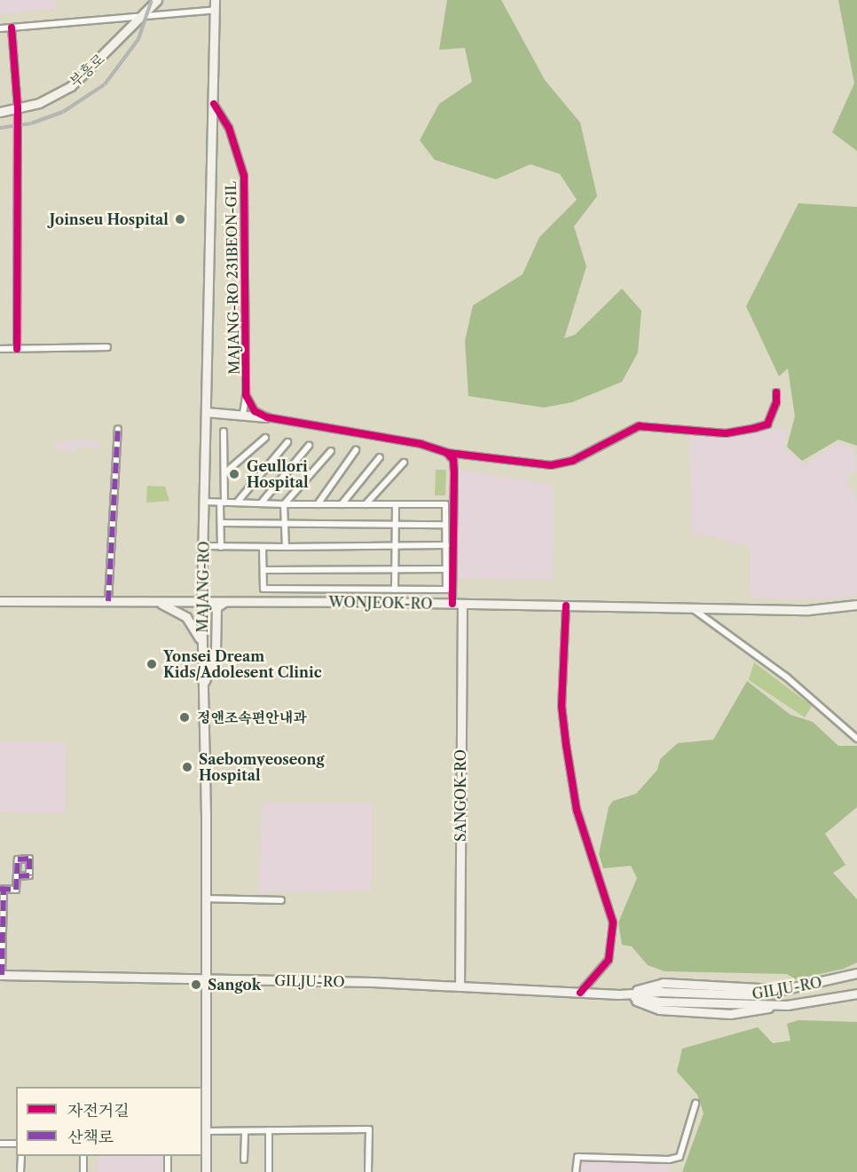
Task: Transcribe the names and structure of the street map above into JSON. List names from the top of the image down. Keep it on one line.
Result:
{"streets":{"main road":["부흥로","MAJANG-RO","WONJEOK-RO","SANGOK-RO","GILJU-RO"],"street":["MAJANG-RO 231BEON-GIL"]},"crossings":[["MAJANG-RO 231BEON-GIL","MAJANG-RO"],["MAJANG-RO","WONJEOK-RO"],["MAJANG-RO","GILJU-RO"],["WONJEOK-RO","SANGOK-RO"],["SANGOK-RO","GILJU-RO"]],"places":["Joinseu Hospital","Geullori Hospital","Yonsei Dream Kids/Adolesent Clinic","정앤조속편안내과","Saebomyeoseong Hospital","Sangok"],"legend":["자전거길","산책로"]}
